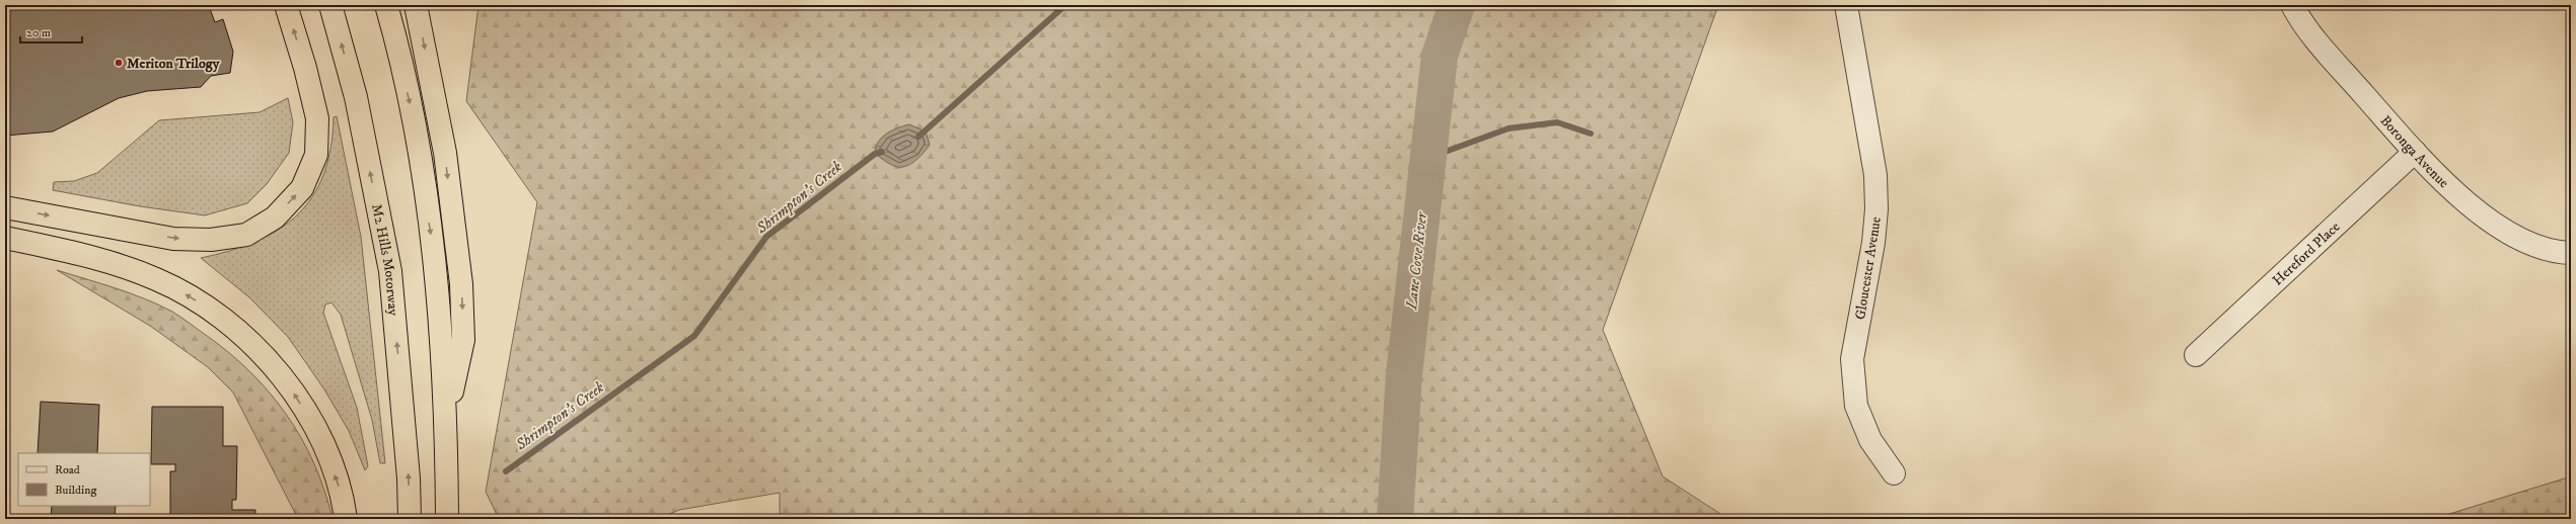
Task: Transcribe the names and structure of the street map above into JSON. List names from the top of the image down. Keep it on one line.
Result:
{"streets":{"highway":["M2 Hills Motorway"],"street":["Boronga Avenue","Hereford Place","Gloucester Avenue"]},"crossings":[["Boronga Avenue","Hereford Place"]],"water":["Shrimpton's Creek","Lane Cove River"],"places":["Meriton Trilogy"],"legend":["Road","Building"],"scale_bar":"20 m"}
